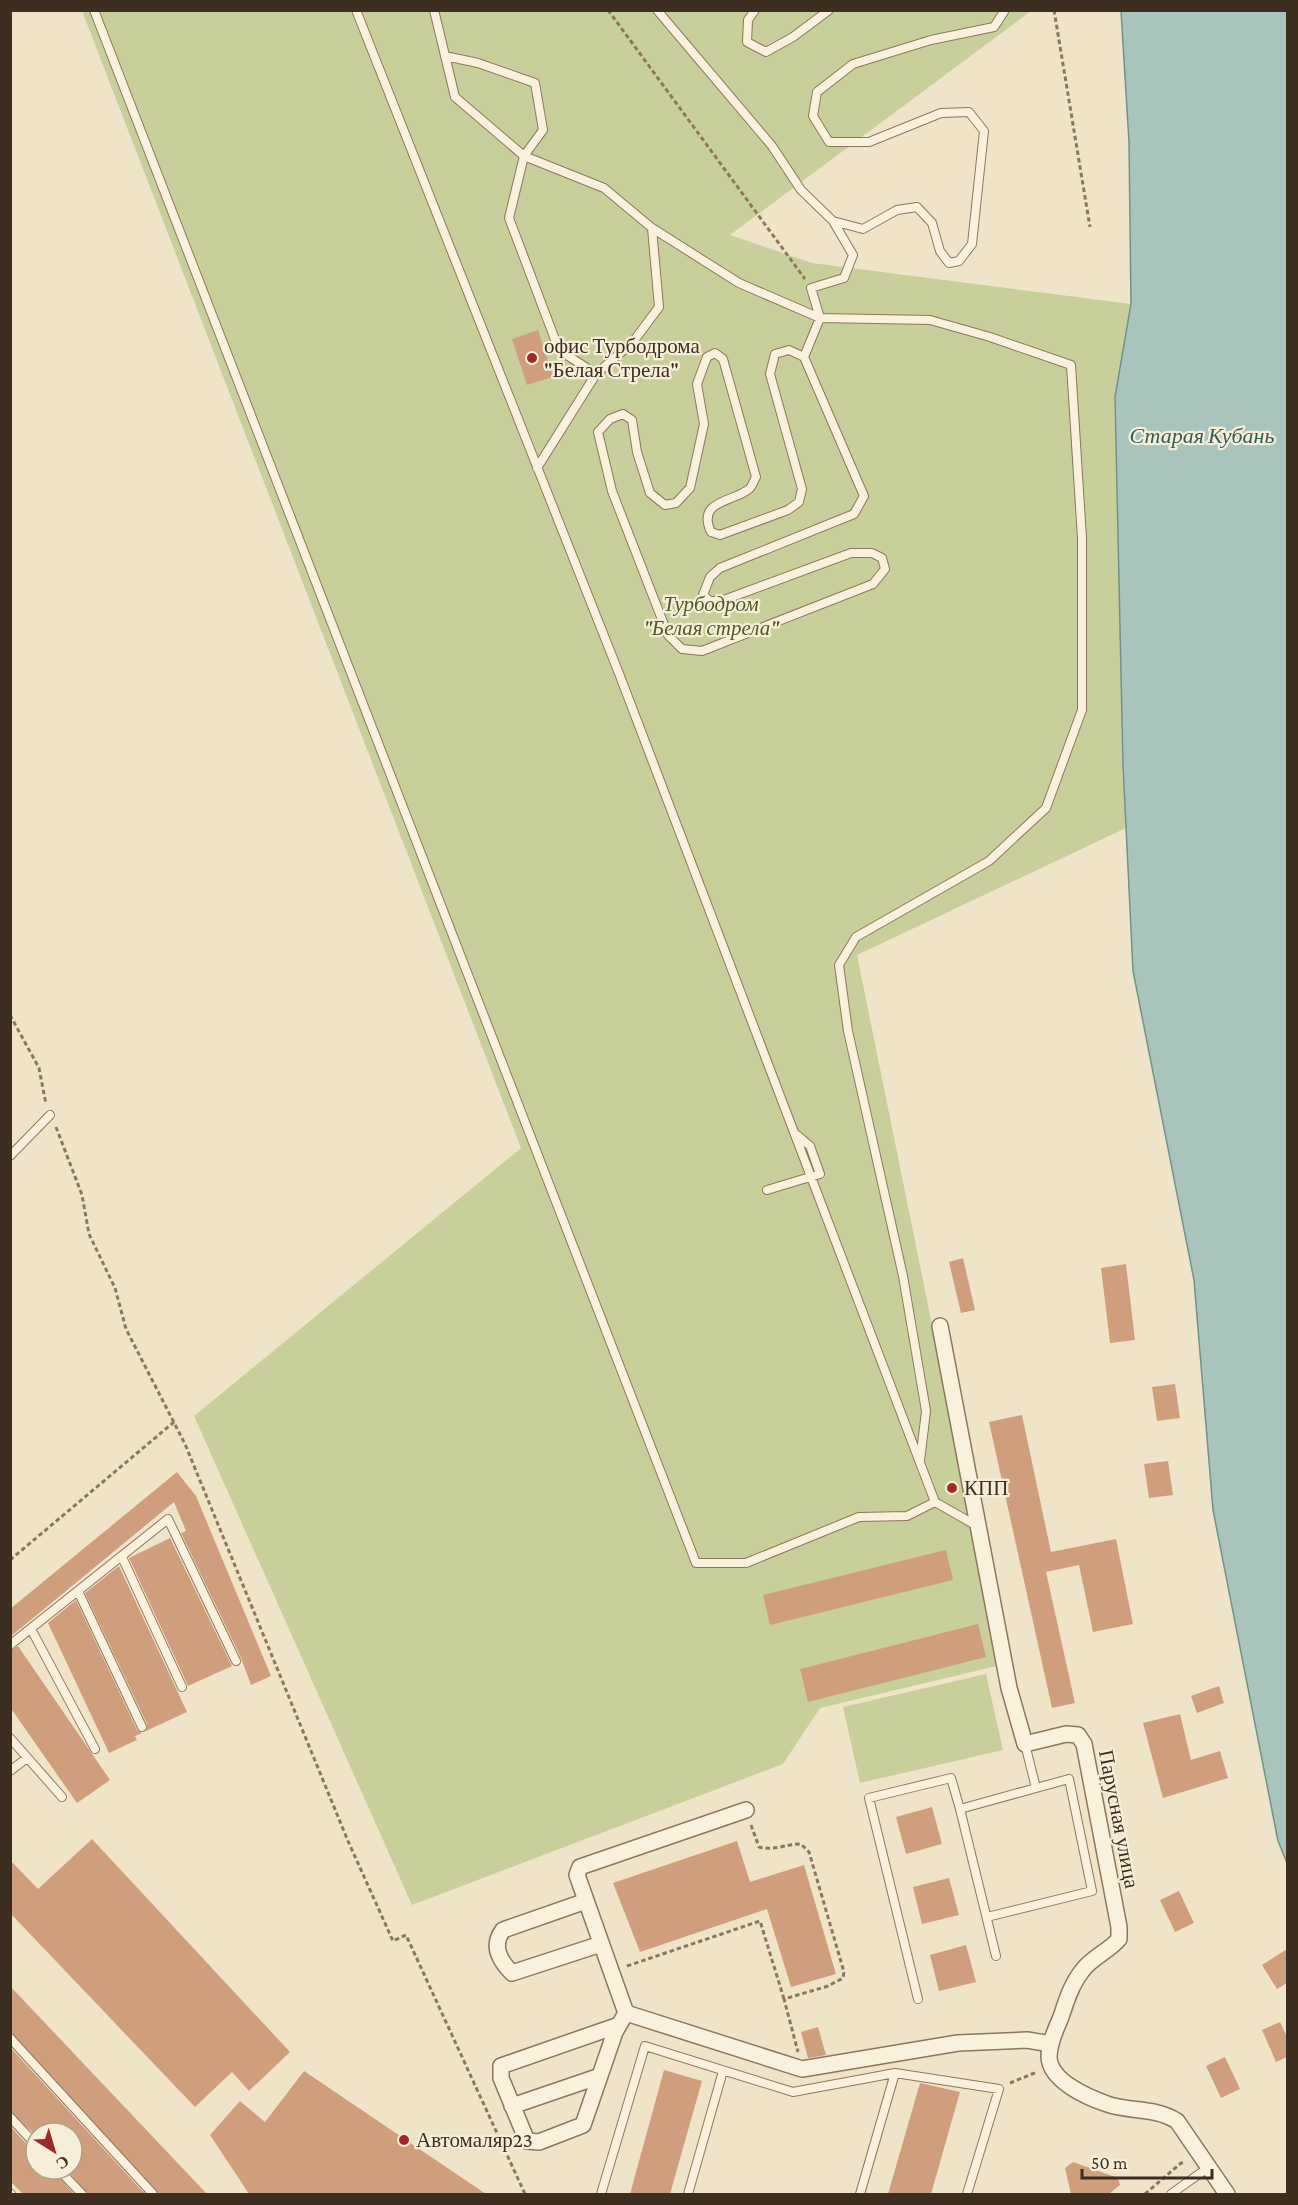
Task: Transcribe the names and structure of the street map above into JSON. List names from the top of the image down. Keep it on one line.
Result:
{"streets":{"street":["Парусная улица"]},"water":["Старая Кубань"],"parks":["Турбодром \"Белая стрела\""],"places":["офис Турбодрома \"Белая Стрела\"","КПП","Автомаляр23"],"scale_bar":"50 m","north":"bottom right"}
